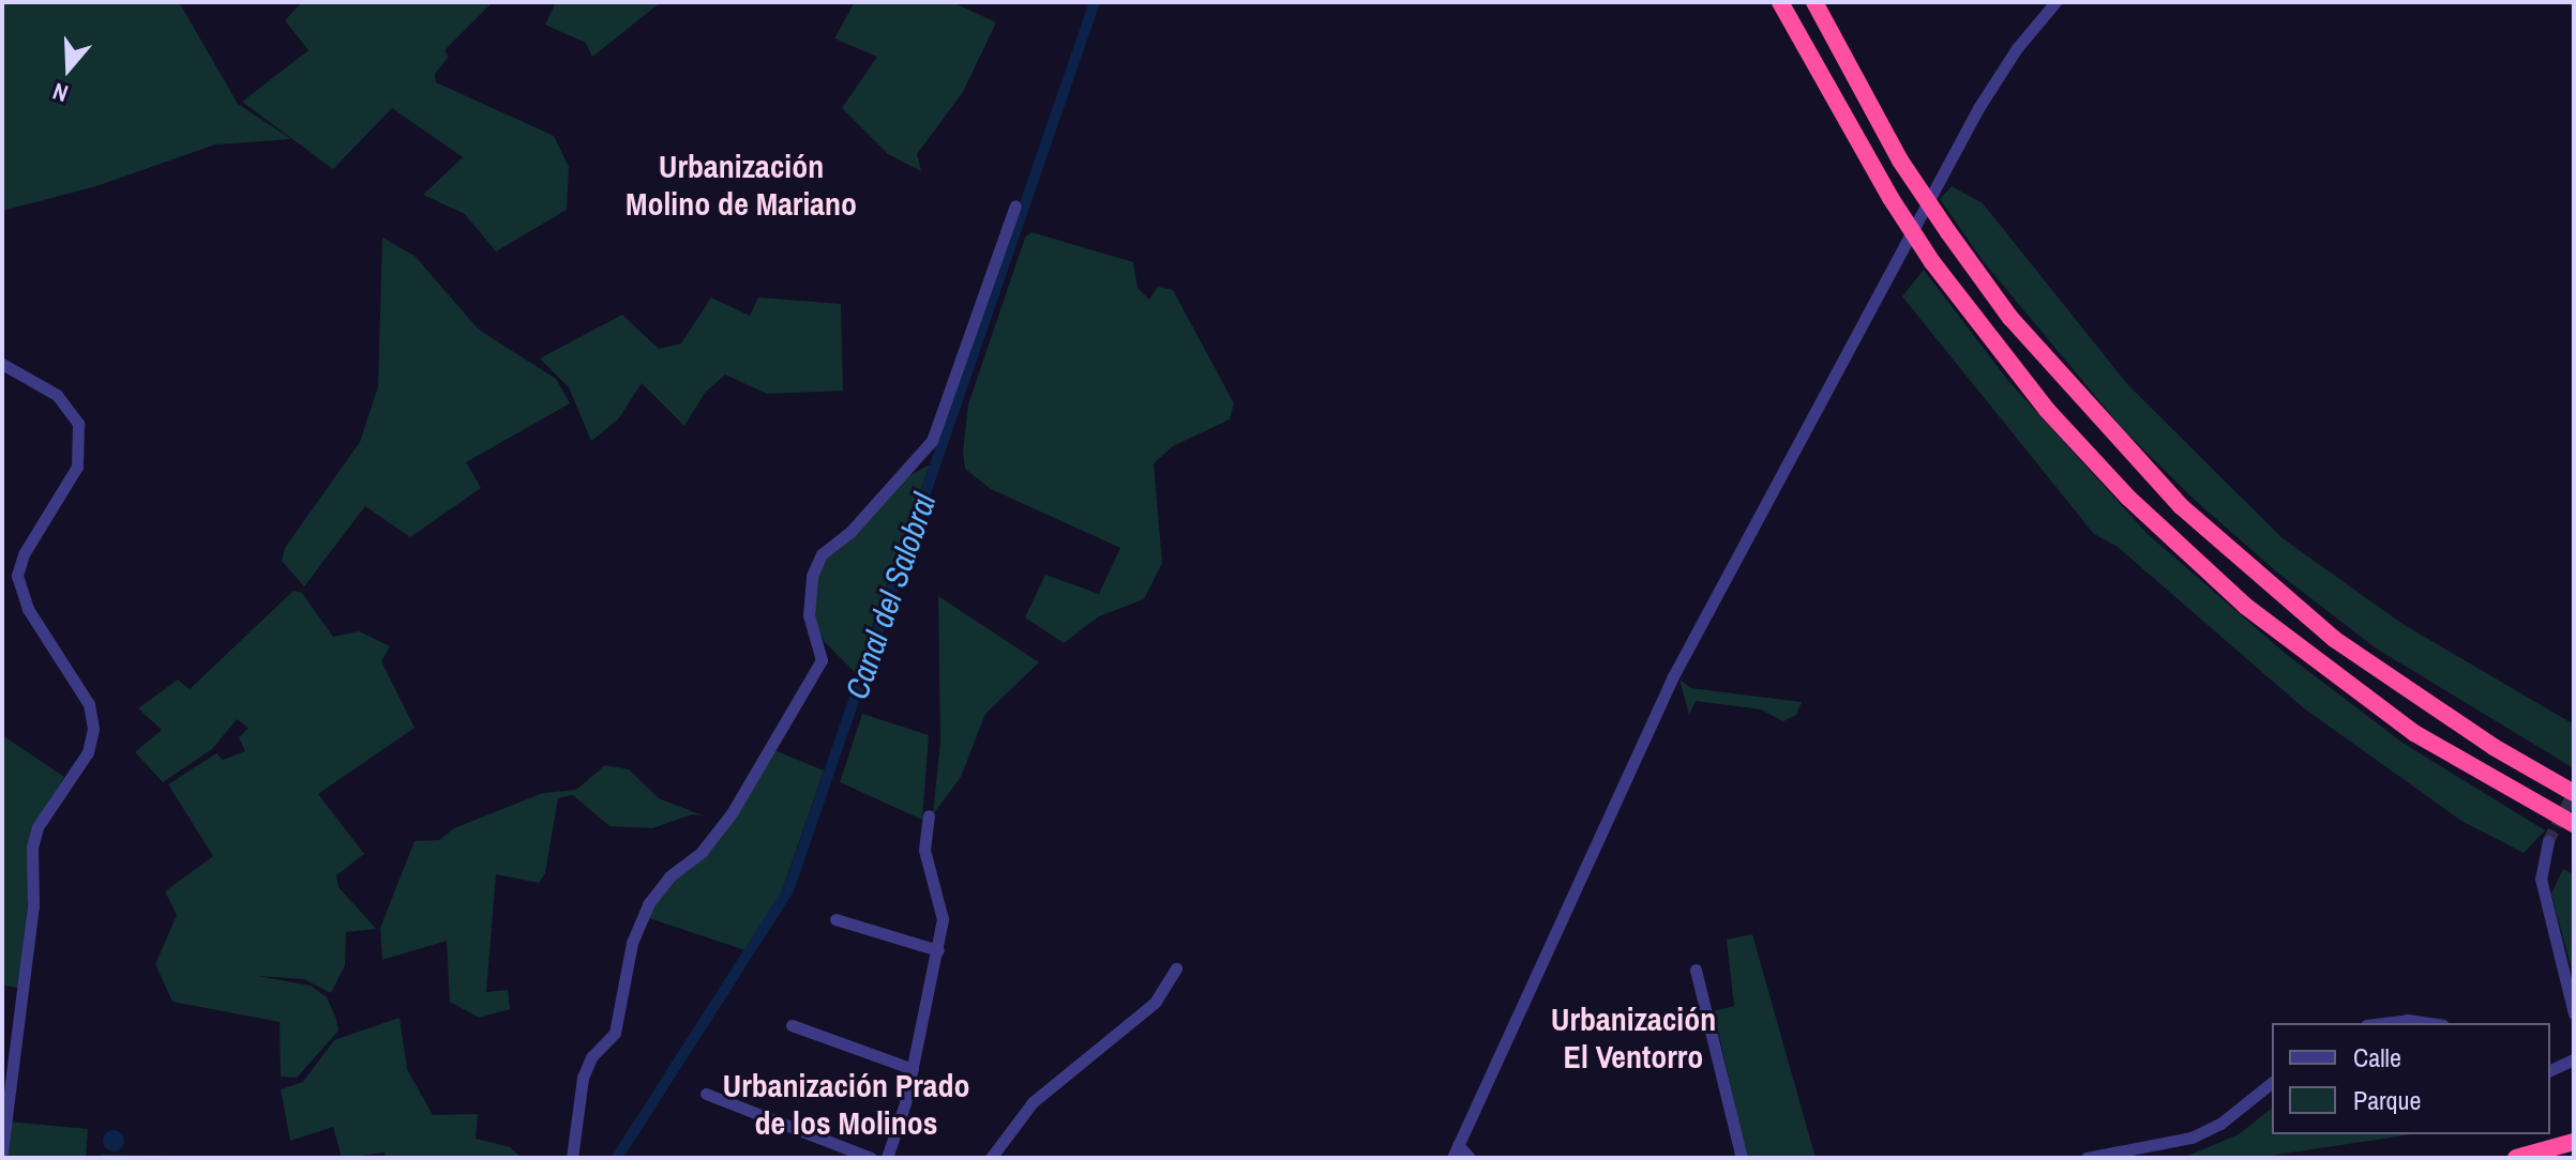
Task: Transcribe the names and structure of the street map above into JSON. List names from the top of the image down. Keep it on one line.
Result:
{"districts":["Urbanización Molino de Mariano","Urbanización El Ventorro","Urbanización Prado de los Molinos"],"water":["Canal del Salobral"],"legend":["Calle","Parque"],"north":"bottom"}
